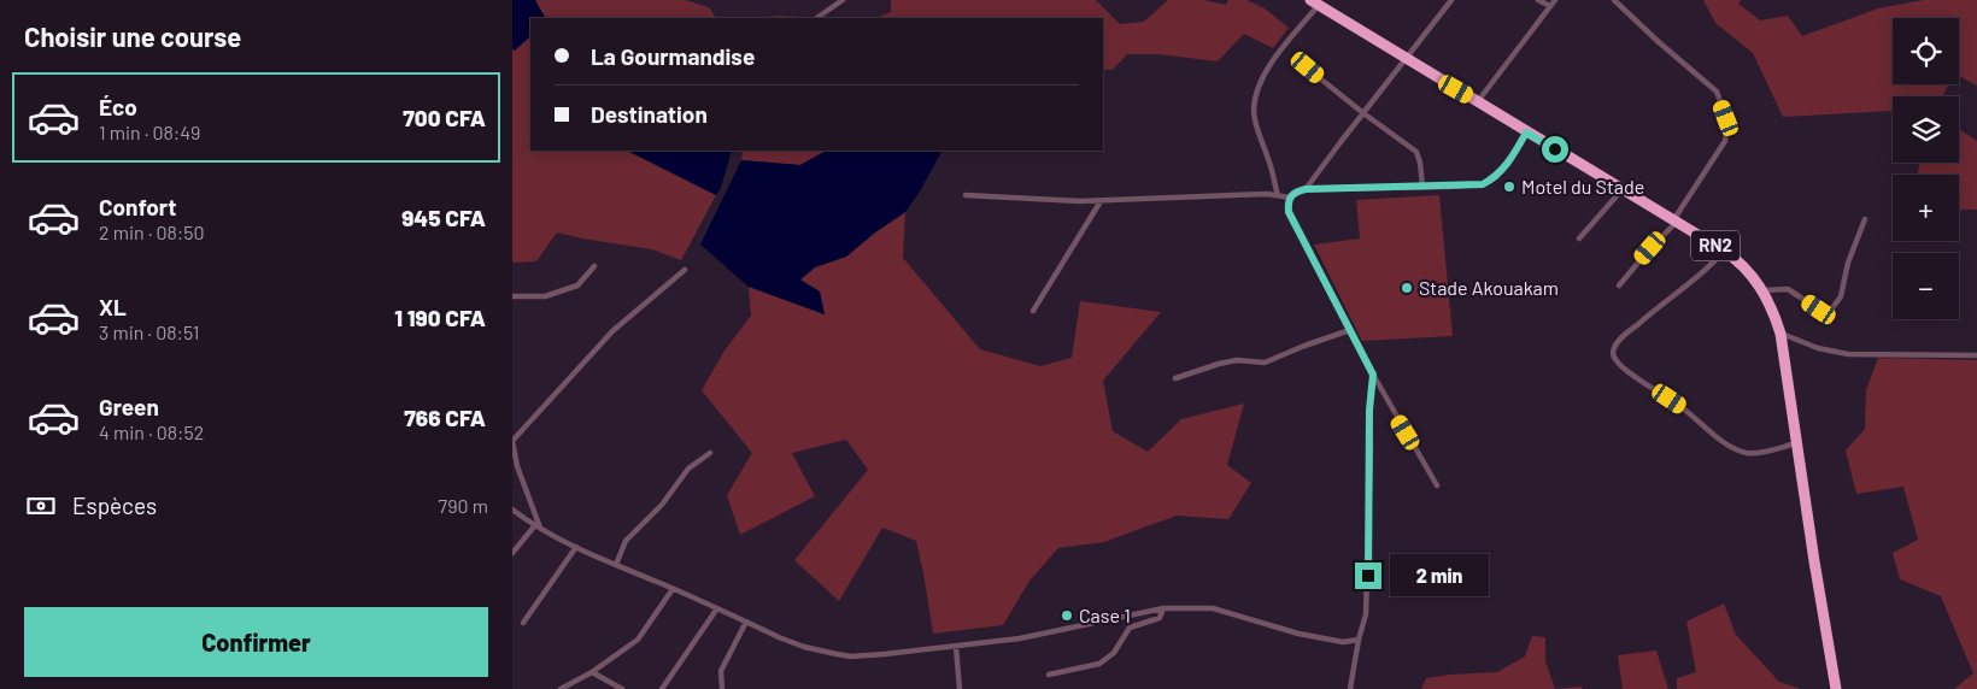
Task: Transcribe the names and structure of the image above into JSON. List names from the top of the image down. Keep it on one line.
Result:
{"streets":{"highway":["RN2"]},"places":["Motel du Stade","Stade Akouakam","Case 1"],"page":{"heading":"Choisir une course","map_buttons":["+","−"],"banner":["La Gourmandise","Destination"],"list":[{"name":"Éco","note":"1 min · 08:49","value":"700 CFA"},{"name":"Confort","note":"2 min · 08:50","value":"945 CFA"},{"name":"XL","note":"3 min · 08:51","value":"1 190 CFA"},{"name":"Green","note":"4 min · 08:52","value":"766 CFA"}],"pay":["Espèces","790 m"],"bubble":"2 min","buttons":"Confirmer"}}
